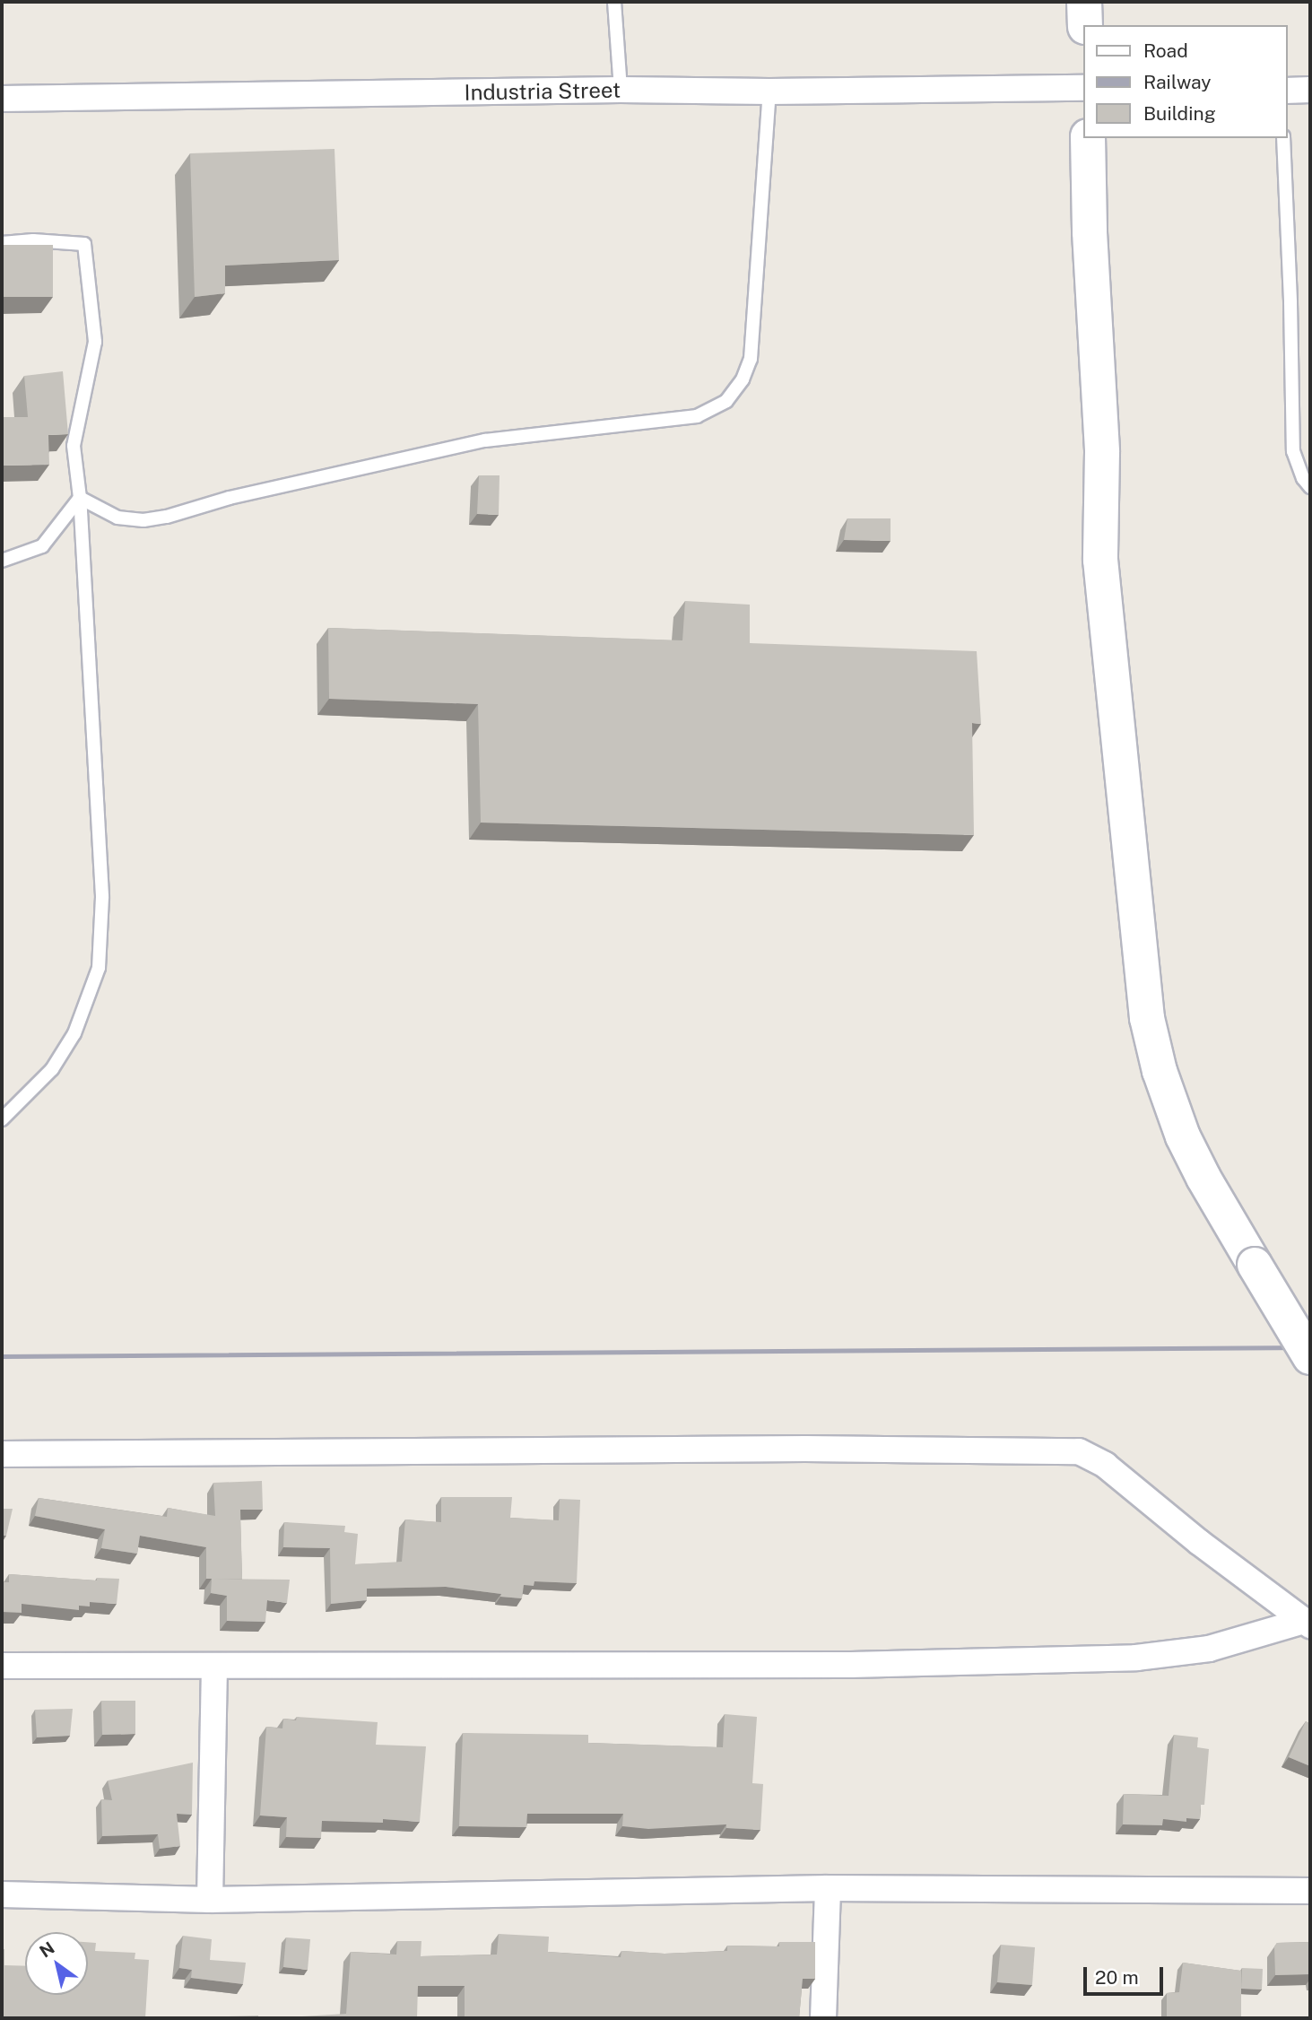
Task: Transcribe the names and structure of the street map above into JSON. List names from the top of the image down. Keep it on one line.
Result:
{"streets":{"street":["Industria Street"]},"legend":["Road","Railway","Building"],"scale_bar":"20 m","north":"top left"}
